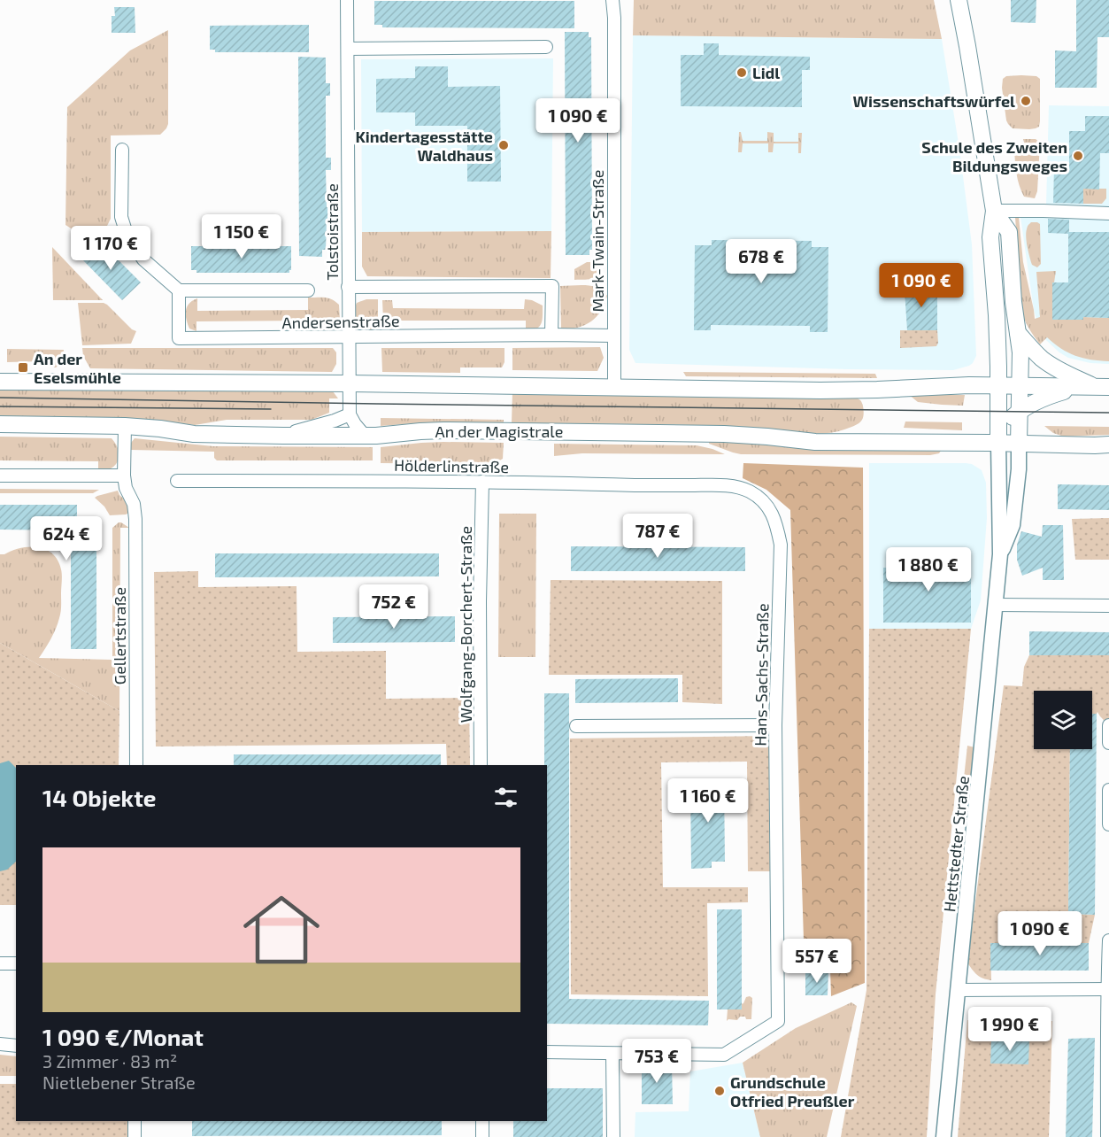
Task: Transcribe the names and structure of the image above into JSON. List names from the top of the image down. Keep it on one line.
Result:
{"streets":{"main road":["An der Magistrale"],"street":["Tolstoistraße","Mark-Twain-Straße","Andersenstraße","Hölderlinstraße","Wolfgang-Borchert-Straße","Gellertstraße","Hans-Sachs-Straße","Hettstedter Straße"]},"crossings":[["Tolstoistraße","Andersenstraße"],["Mark-Twain-Straße","Andersenstraße"],["An der Magistrale","Gellertstraße"],["An der Magistrale","Hettstedter Straße"],["Hölderlinstraße","Wolfgang-Borchert-Straße"],["Hölderlinstraße","Hans-Sachs-Straße"]],"places":{"other":["Lidl","Wissenschaftswürfel","Kindertagesstätte Waldhaus","Schule des Zweiten Bildungsweges","Grundschule Otfried Preußler"],"transit":["An der Eselsmühle"]},"page":{"price":["1 090 €","1 150 €","1 170 €","678 €","1 090 €","787 €","624 €","1 880 €","752 €","1 160 €","1 090 €","557 €","1 990 €","753 €"],"heading":"14 Objekte","list":[{"name":"1 090 €/Monat","note":"3 Zimmer · 83 m² · Nietlebener Straße"}]}}
